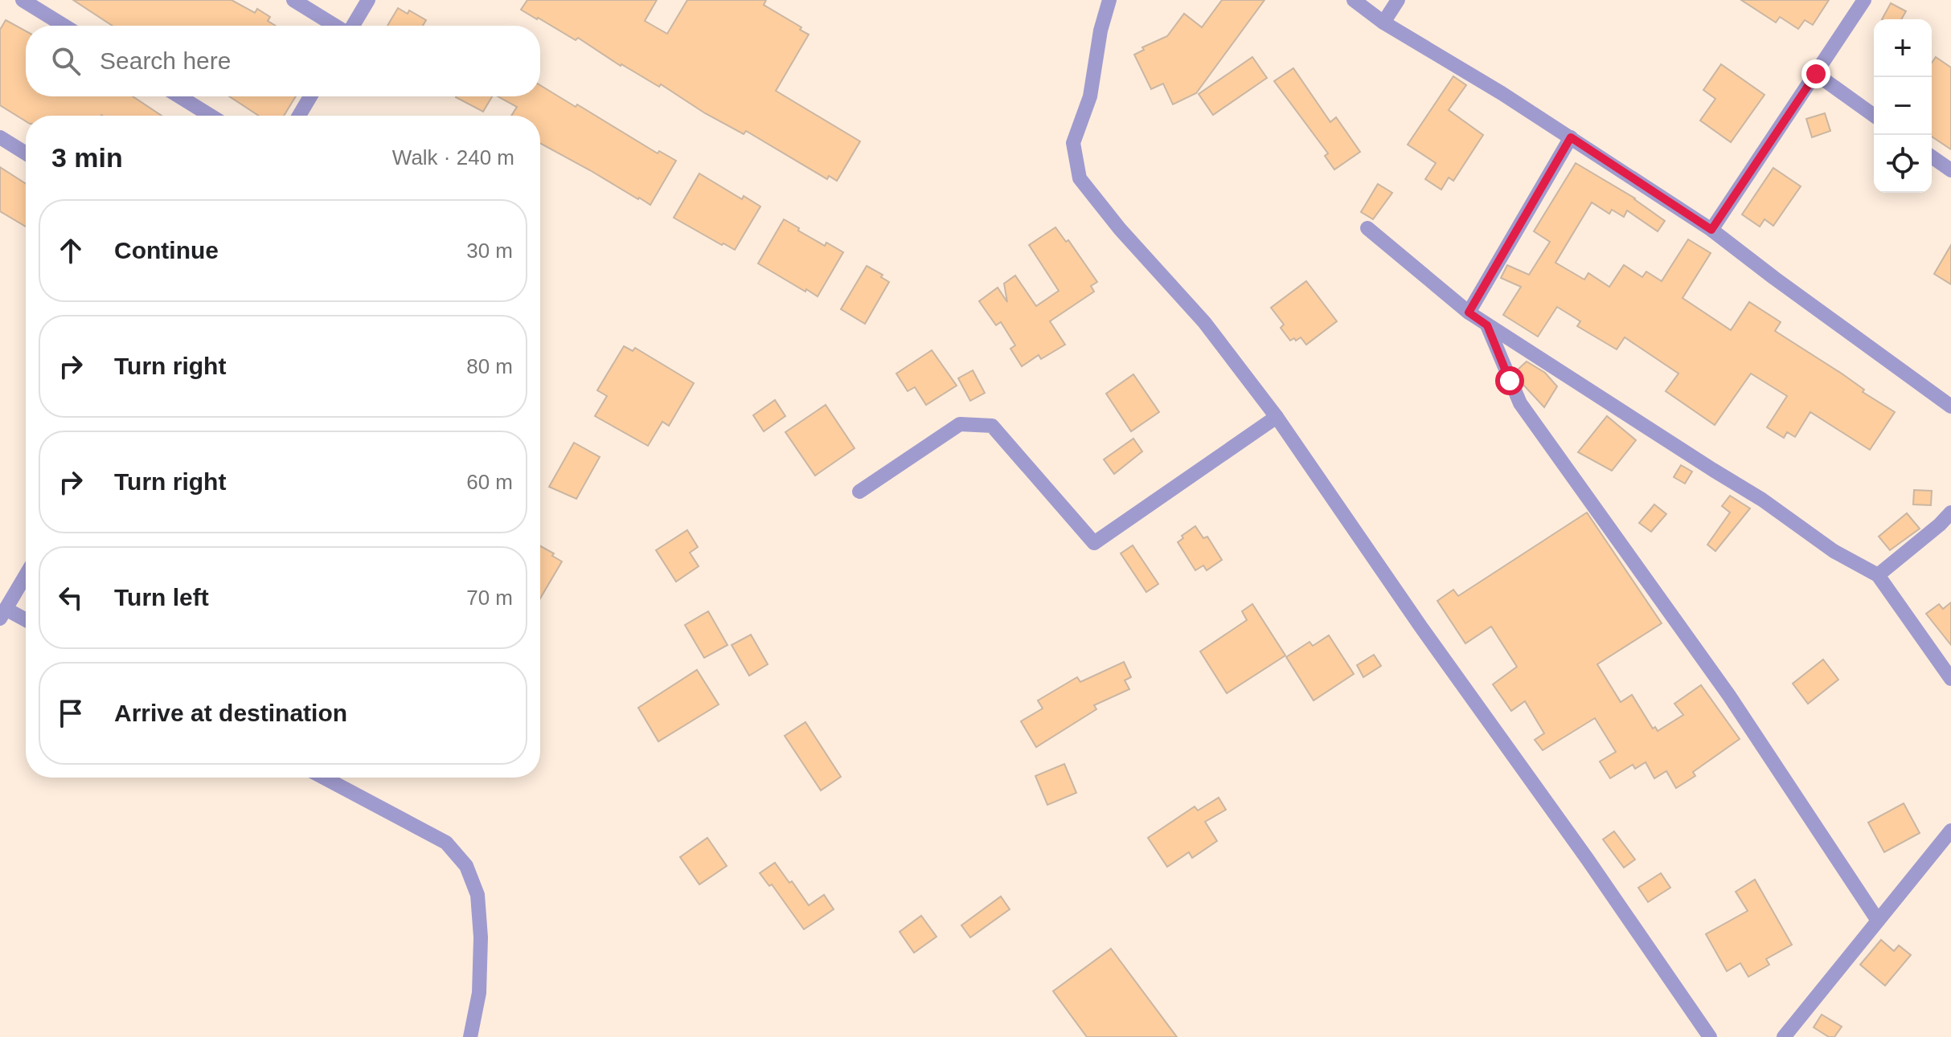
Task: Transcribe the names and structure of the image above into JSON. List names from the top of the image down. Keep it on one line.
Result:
{"page":{"map_buttons":["+","−"],"search":"Search here","heading":["3 min","Walk · 240 m"],"list":[["Continue","30 m"],["Turn right","80 m"],["Turn right","60 m"],["Turn left","70 m"],"Arrive at destination"]}}
